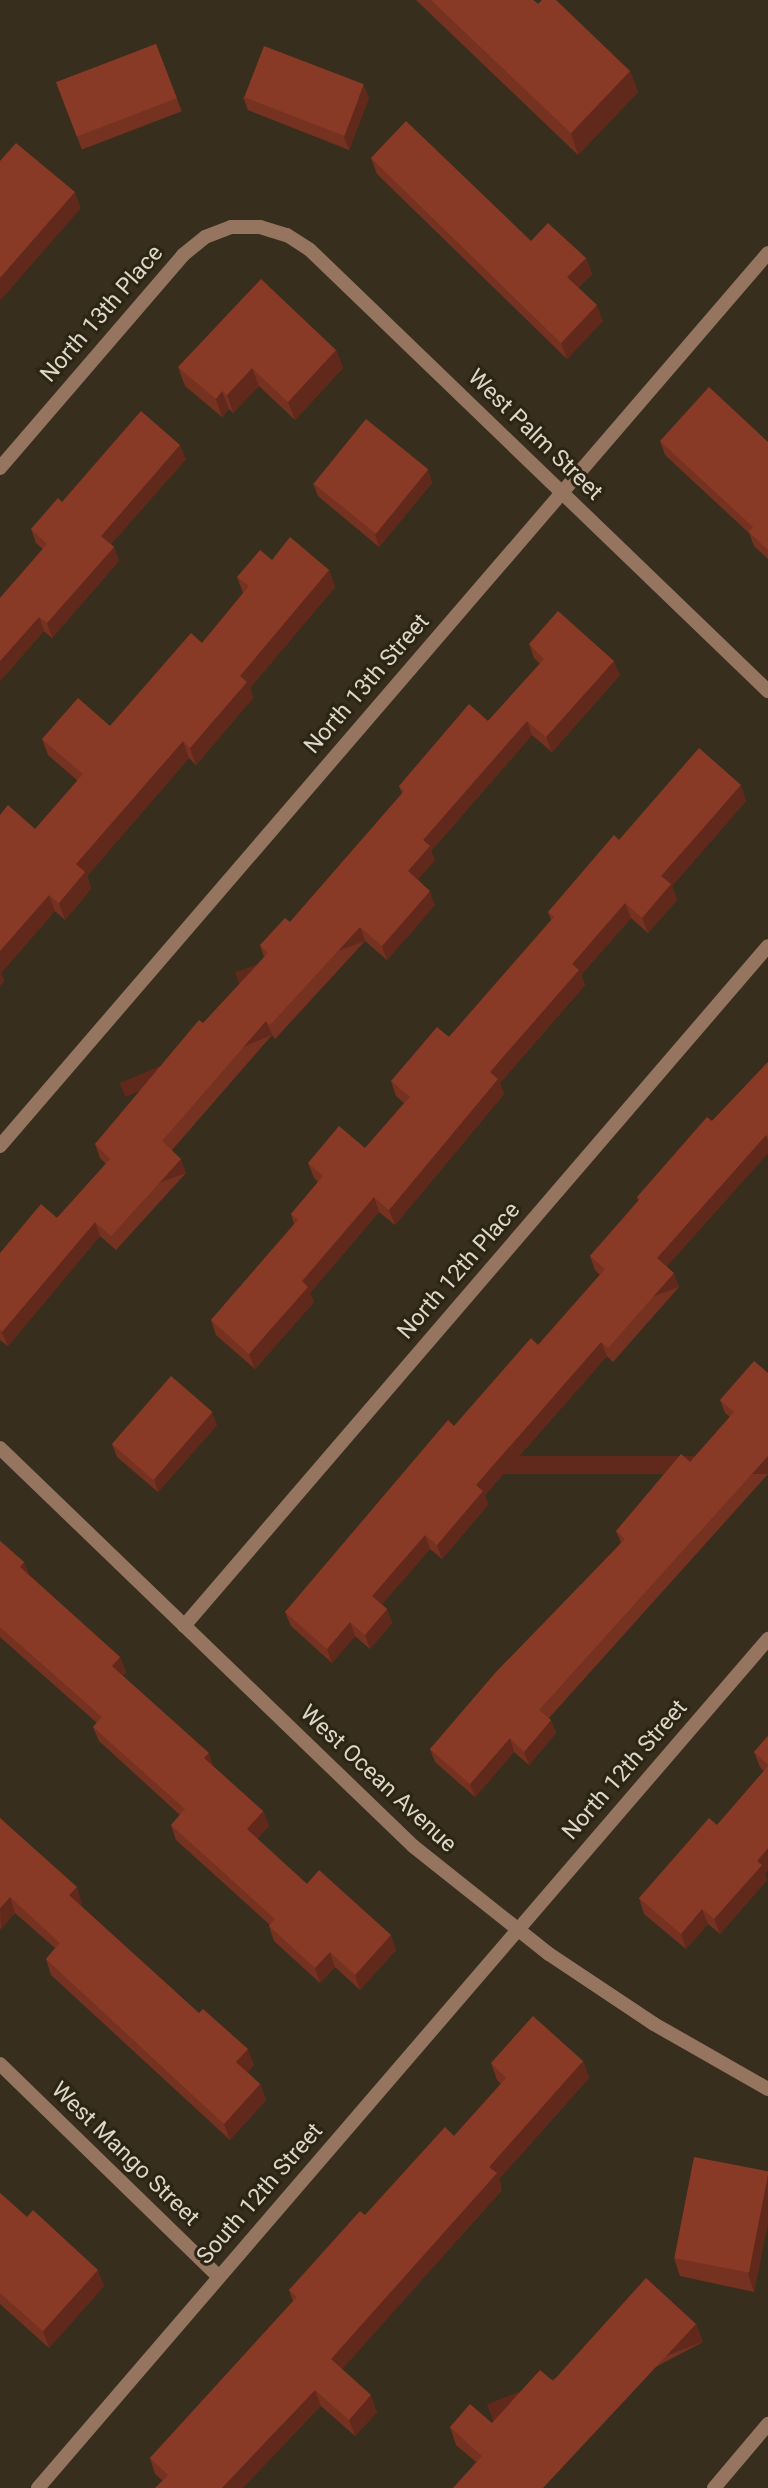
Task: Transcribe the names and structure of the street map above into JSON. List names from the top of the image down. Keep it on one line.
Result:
{"streets":{"street":["North 13th Place","West Palm Street","North 13th Street","North 12th Place","North 12th Street","West Ocean Avenue","West Mango Street","South 12th Street"]},"crossings":[["North 13th Place","West Palm Street"],["West Palm Street","North 13th Street"],["North 12th Place","West Ocean Avenue"],["North 12th Street","West Ocean Avenue"],["North 12th Street","South 12th Street"],["West Ocean Avenue","South 12th Street"],["West Mango Street","South 12th Street"]]}
